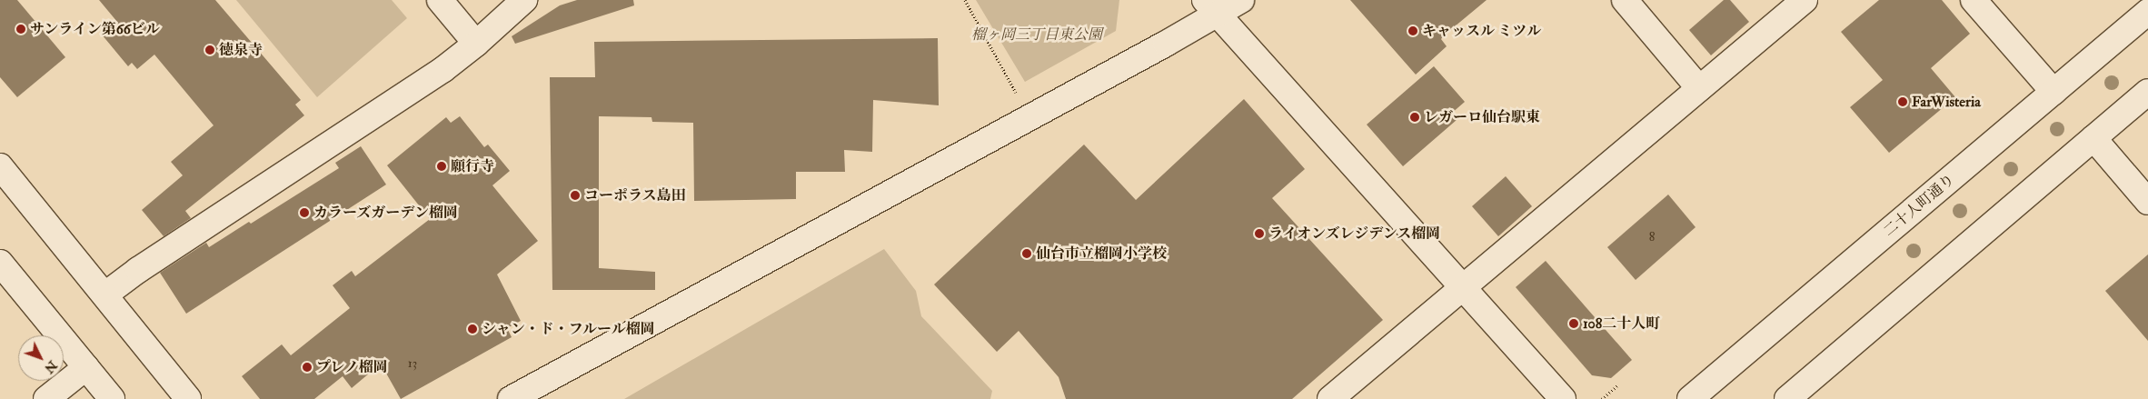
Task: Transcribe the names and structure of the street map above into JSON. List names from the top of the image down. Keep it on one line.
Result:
{"streets":{"street":["二十人町通り"]},"parks":["榴ヶ岡三丁目東公園"],"places":["サンライン第66ビル","キャッスル ミツル","徳泉寺","FarWisteria","レガーロ仙台駅東","願行寺","コーポラス島田","カラーズガーデン榴岡","ライオンズレジデンス榴岡","仙台市立榴岡小学校","108二十人町","シャン・ド・フルール榴岡","プレノ榴岡"],"house_numbers":["8","13"],"north":"bottom right"}
